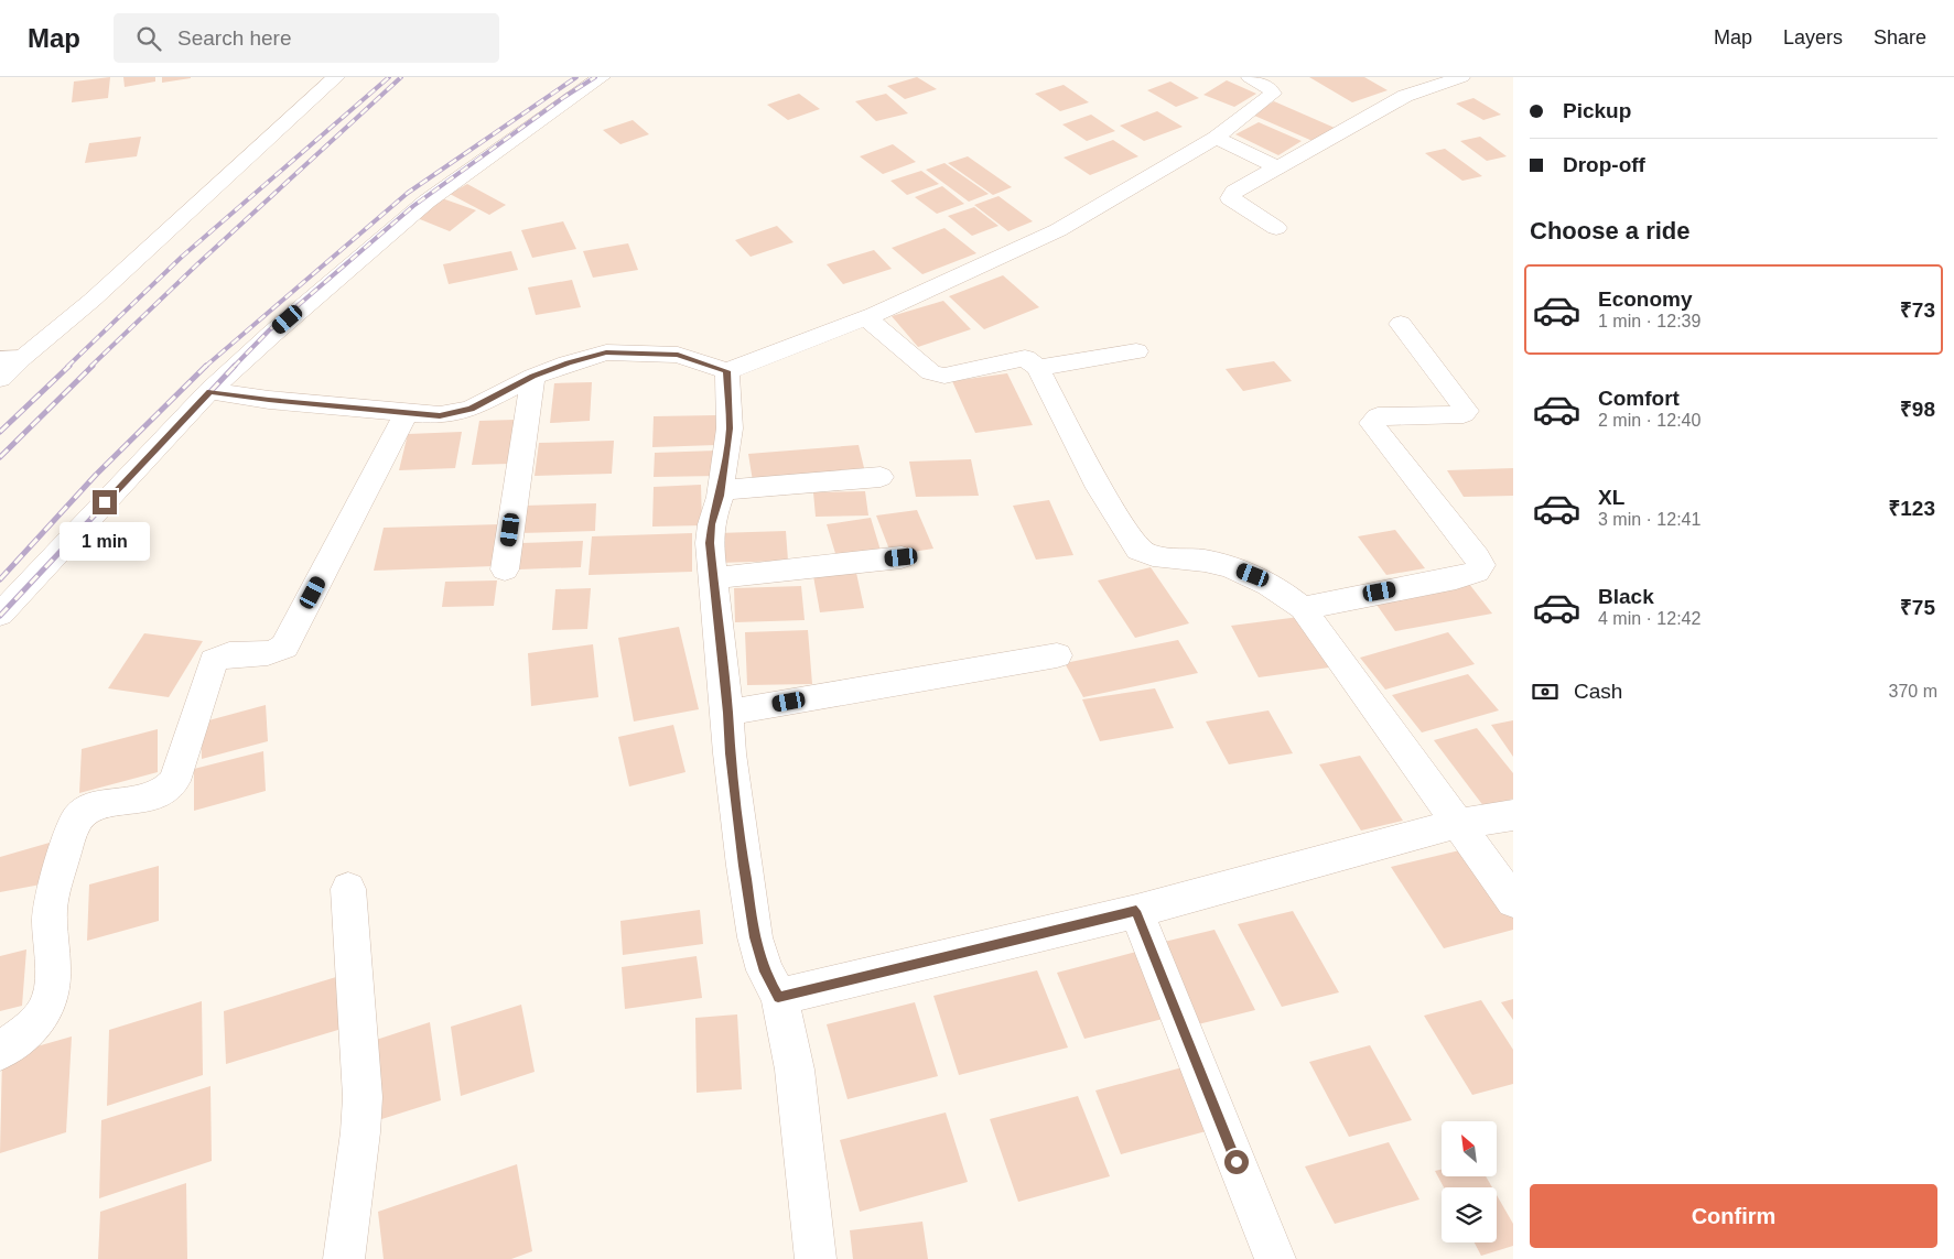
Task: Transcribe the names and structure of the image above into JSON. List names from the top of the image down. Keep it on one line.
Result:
{"north":"top left","page":{"header":"Map","search":"Search here","nav":["Map","Layers","Share"],"banner":["Pickup","Drop-off"],"heading":"Choose a ride","list":[{"name":"Economy","note":"1 min · 12:39","value":"₹73"},{"name":"Comfort","note":"2 min · 12:40","value":"₹98"},{"name":"XL","note":"3 min · 12:41","value":"₹123"},{"name":"Black","note":"4 min · 12:42","value":"₹75"}],"bubble":"1 min","pay":["Cash","370 m"],"buttons":"Confirm"}}
